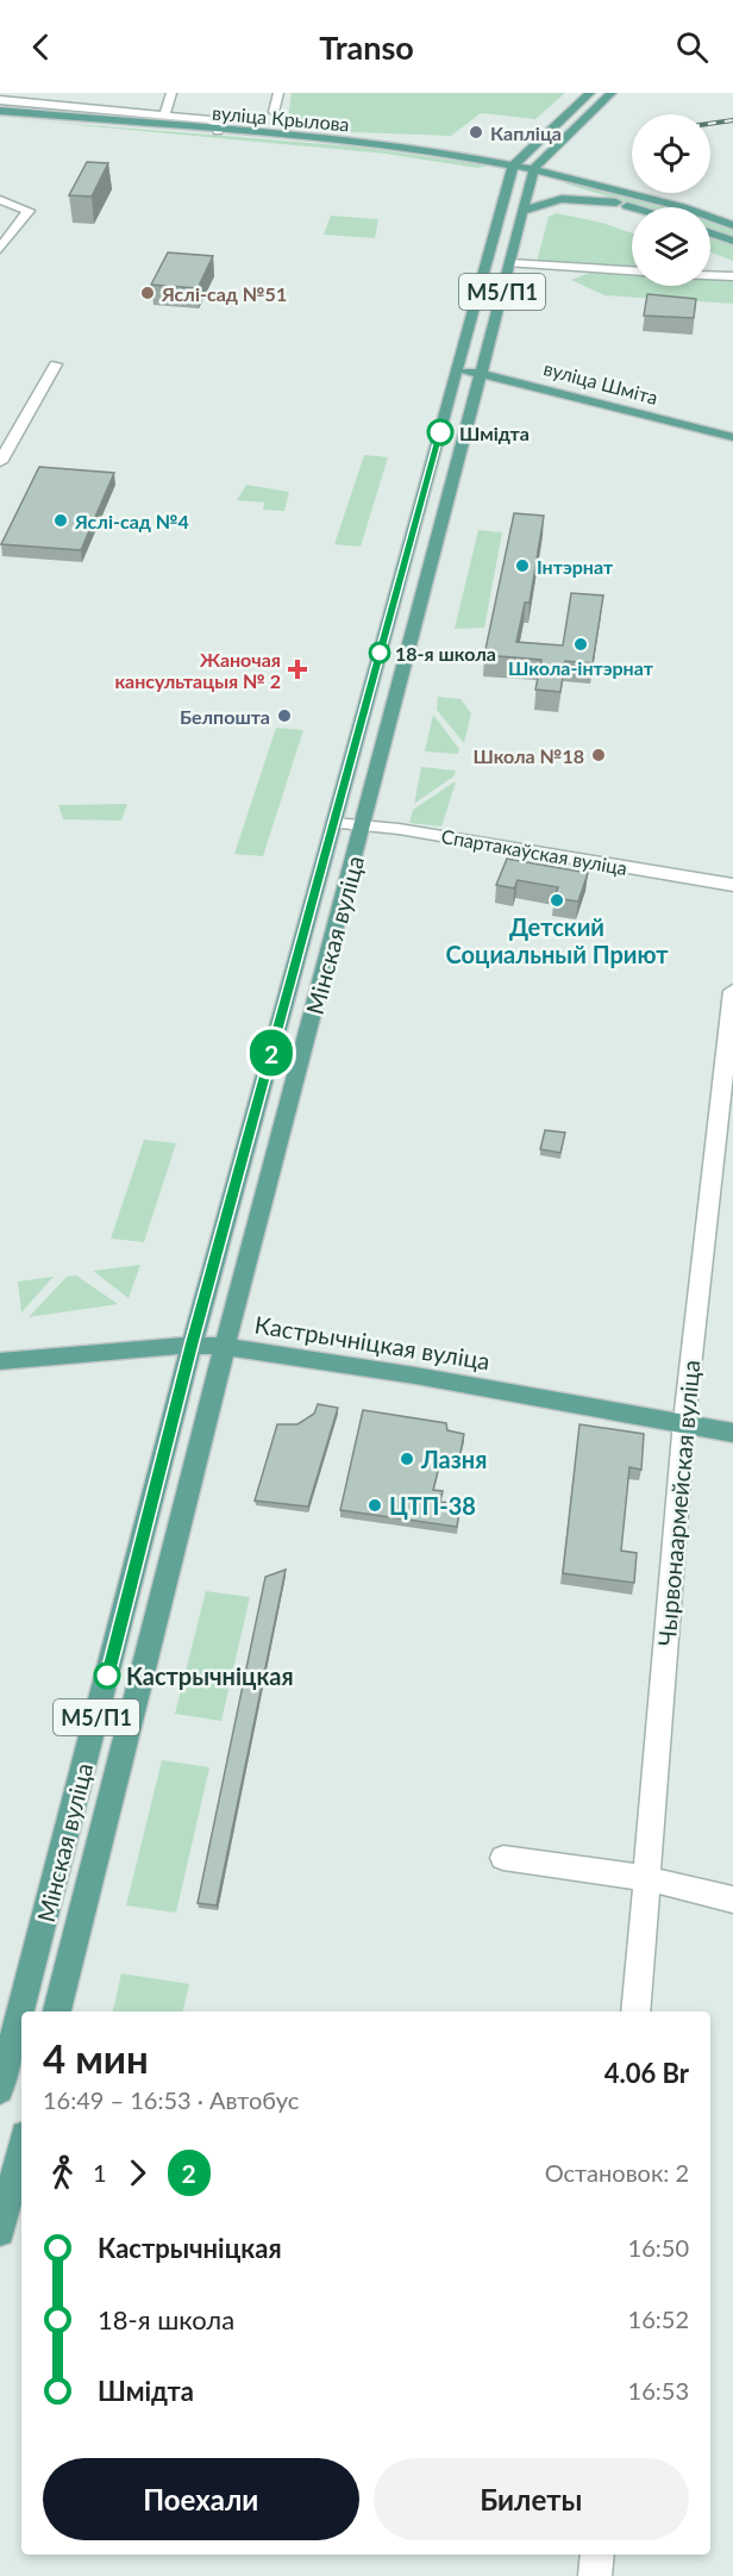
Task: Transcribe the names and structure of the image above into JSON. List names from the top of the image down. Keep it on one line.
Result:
{"streets":{"main road":["вуліца Крылова","М5/П1","вуліца Шміта","Мінская вуліца","Кастрычніцкая вуліца"],"street":["Спартакаўская вуліца","Чырвонаармейская вуліца"]},"crossings":[["вуліца Крылова","Мінская вуліца"],["вуліца Шміта","Мінская вуліца"],["Спартакаўская вуліца","Мінская вуліца"],["Мінская вуліца","Кастрычніцкая вуліца"],["Кастрычніцкая вуліца","Чырвонаармейская вуліца"]],"places":{"other":["Капліца","Яслі-сад №51","Шмідта","Яслі-сад №4","Інтэрнат","Школа-інтэрнат","18-я школа","Белпошта","Школа №18","Детский Социальный Приют","Лазня","ЦТП-38","Кастрычніцкая"],"health":["Жаночая кансультацыя № 2"]},"lines":["bus line 2"],"page":{"header":"Transo","on_map":"2","heading":["4 мин","16:49 – 16:53 · Автобус","4.06 Br"],"legs":["1","2","Остановок: 2"],"list":[{"name":"Кастрычніцкая","value":"16:50"},{"name":"18-я школа","value":"16:52"},{"name":"Шмідта","value":"16:53"}],"buttons":["Поехали","Билеты"]}}
